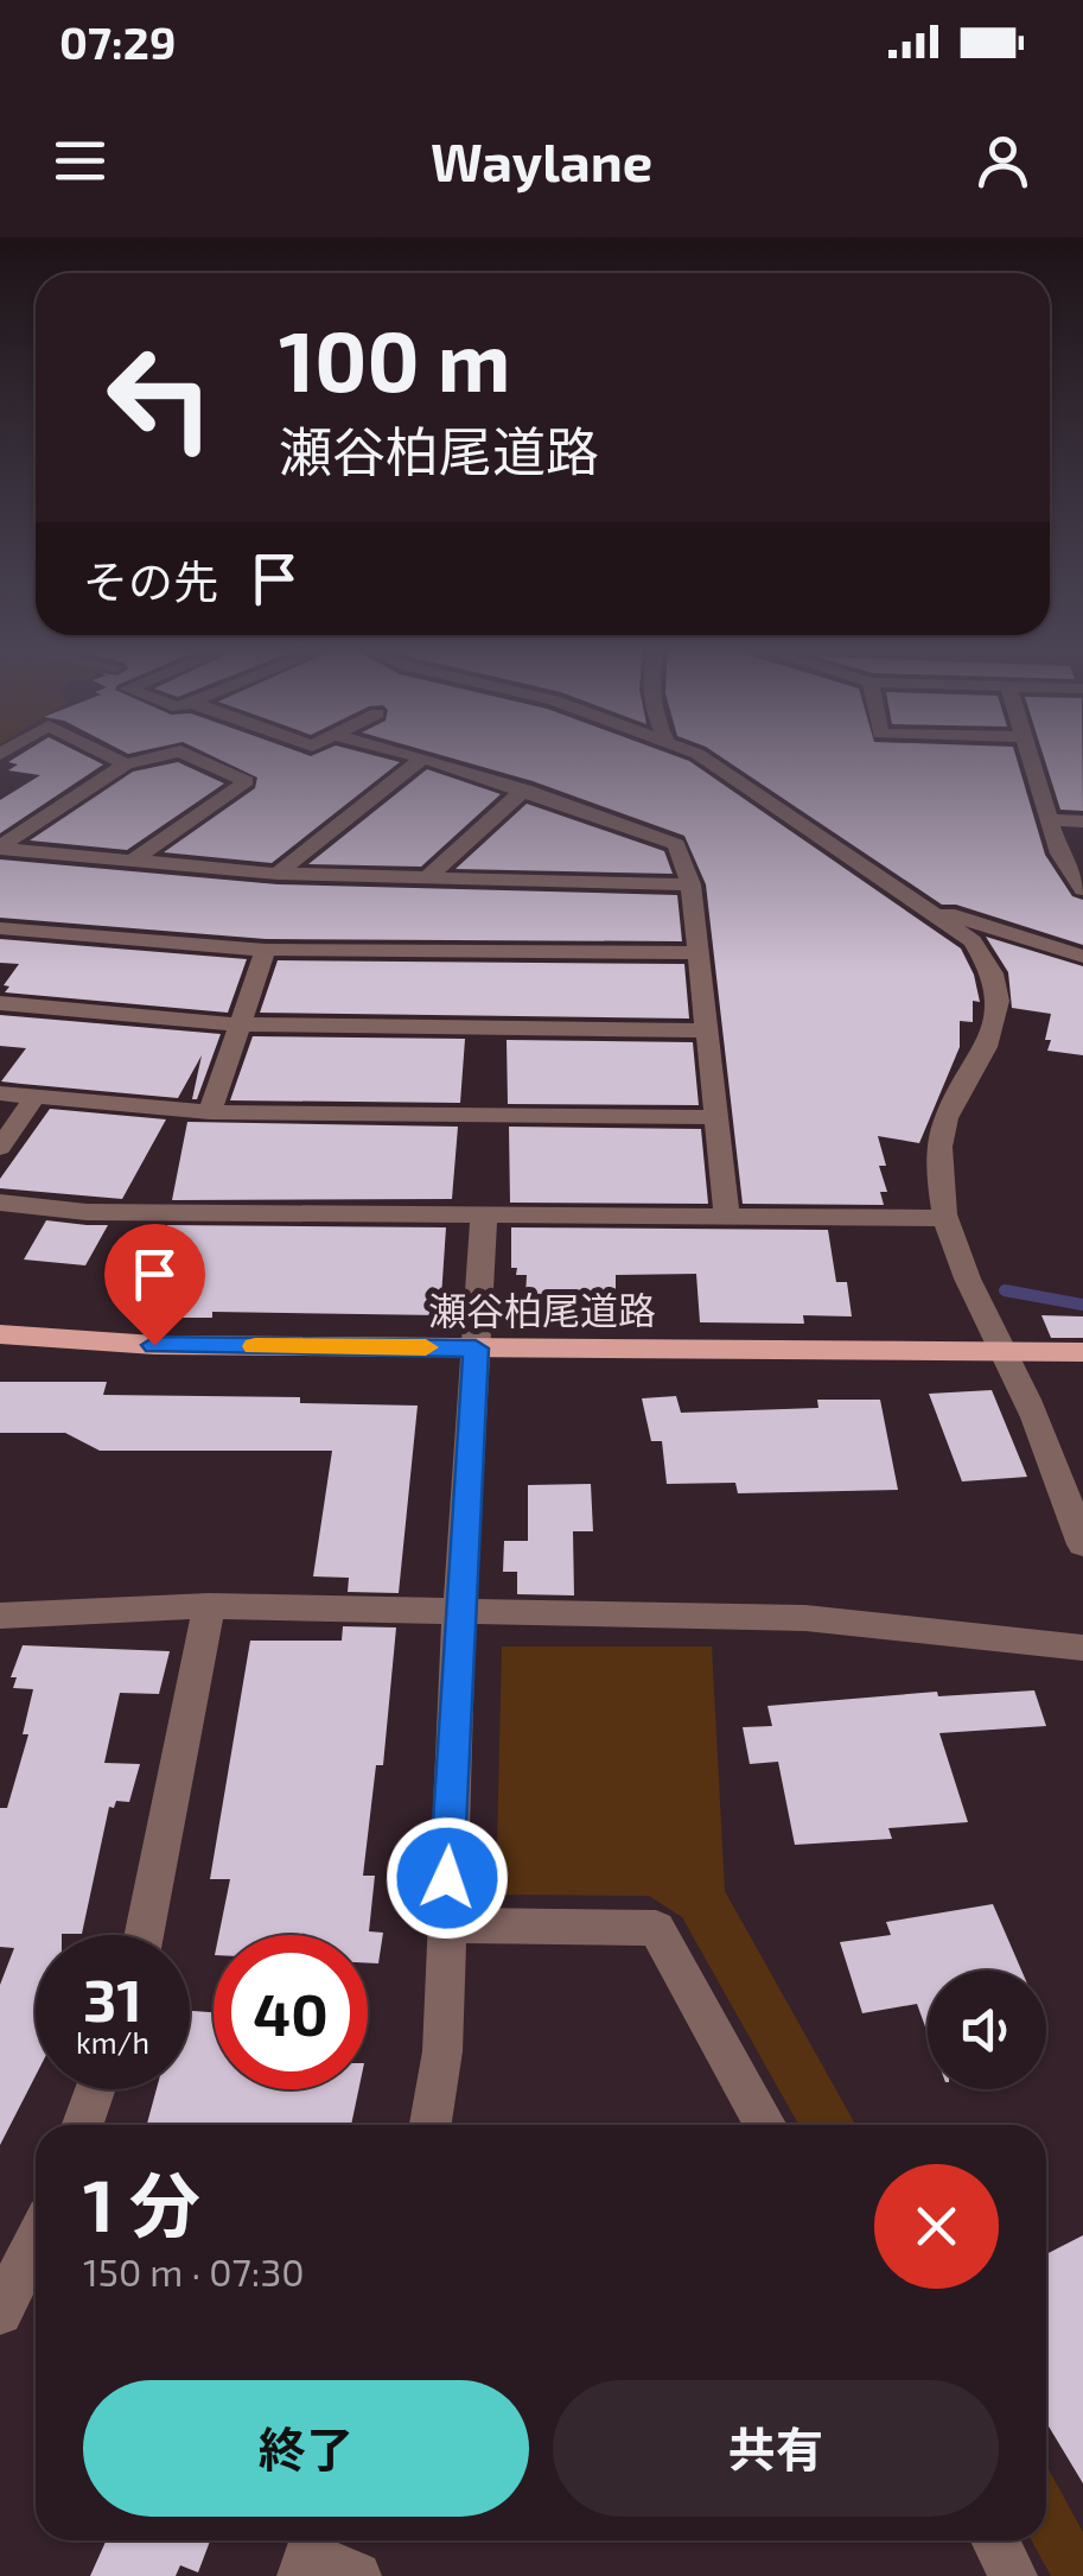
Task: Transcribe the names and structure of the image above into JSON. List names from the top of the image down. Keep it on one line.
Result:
{"streets":{"main road":["瀬谷柏尾道路"]},"page":{"status":"07:29","header":"Waylane","turn":["100 m","瀬谷柏尾道路"],"then":"その先","speed":"31 km/h","limit":"40","heading":["1 分","150 m · 07:30"],"buttons":["終了","共有"]}}
